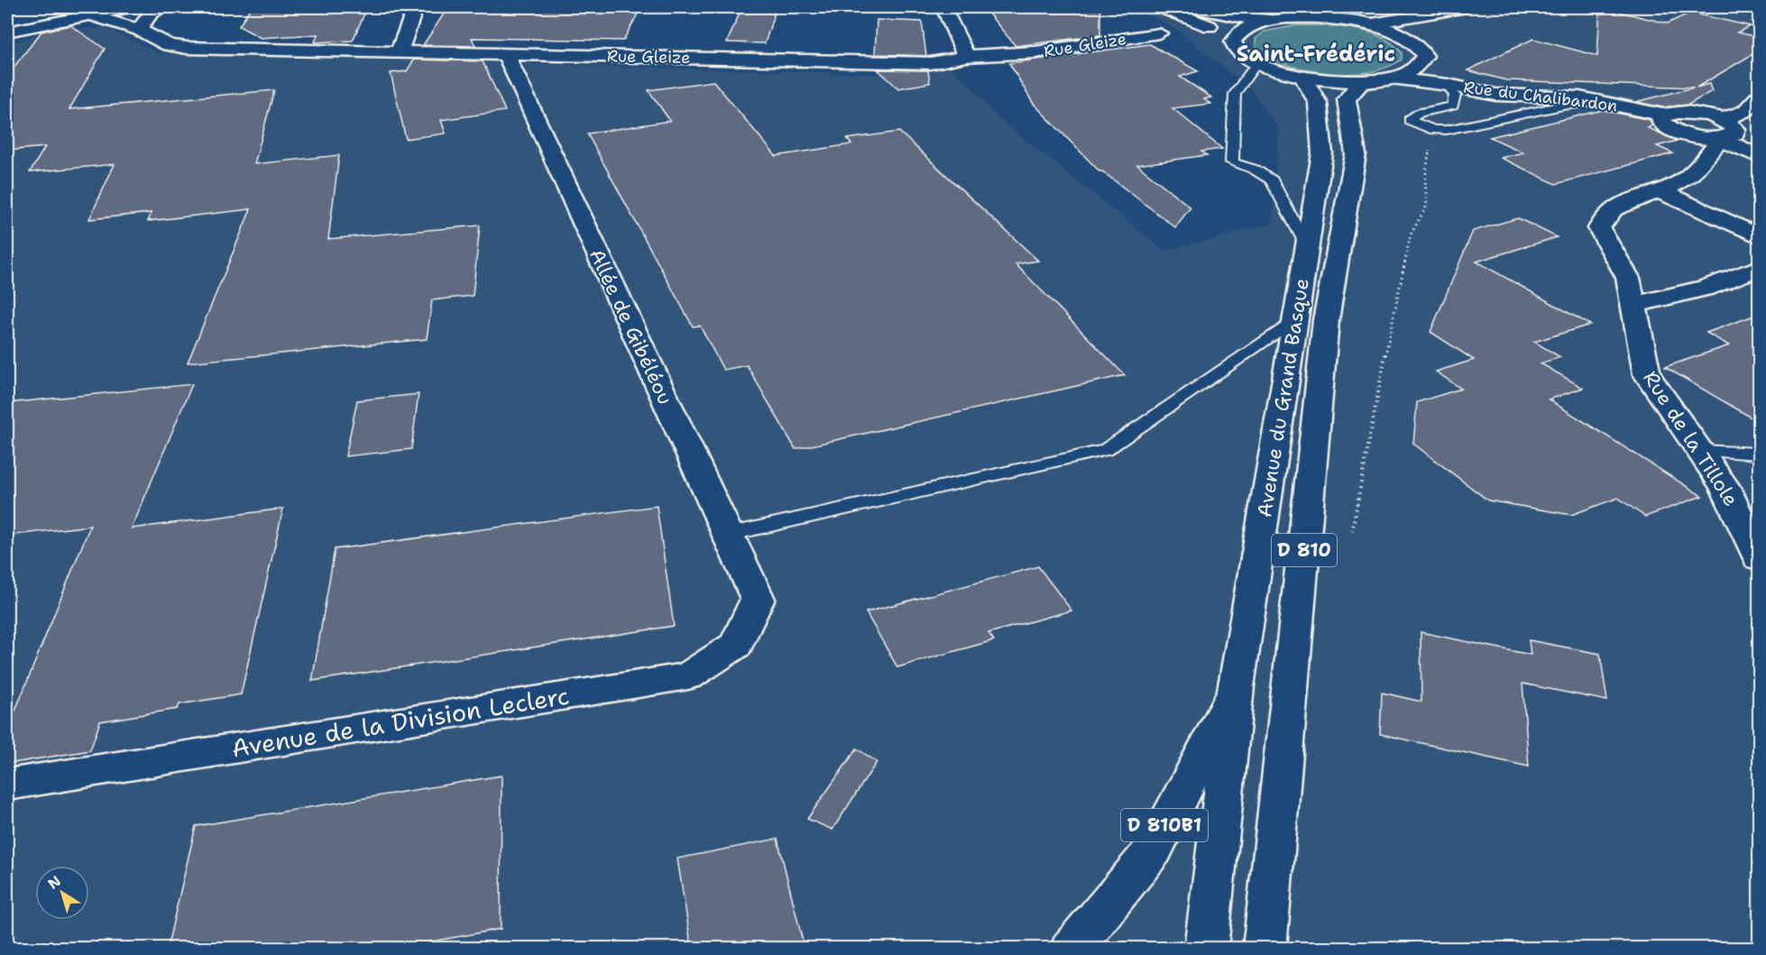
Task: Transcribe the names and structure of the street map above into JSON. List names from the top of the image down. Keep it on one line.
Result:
{"streets":{"main road":["Rue Gleize","Rue du Chalibardon","Allée de Gibéléou","Avenue du Grand Basque","Rue de la Tillole","D 810","Avenue de la Division Leclerc","D 810B1"]},"crossings":[["Rue Gleize","Allée de Gibéléou"],["Rue du Chalibardon","Avenue du Grand Basque"],["Rue du Chalibardon","Rue de la Tillole"],["Allée de Gibéléou","Avenue de la Division Leclerc"],["Avenue du Grand Basque","D 810B1"]],"districts":["Saint-Frédéric"],"north":"top left"}
